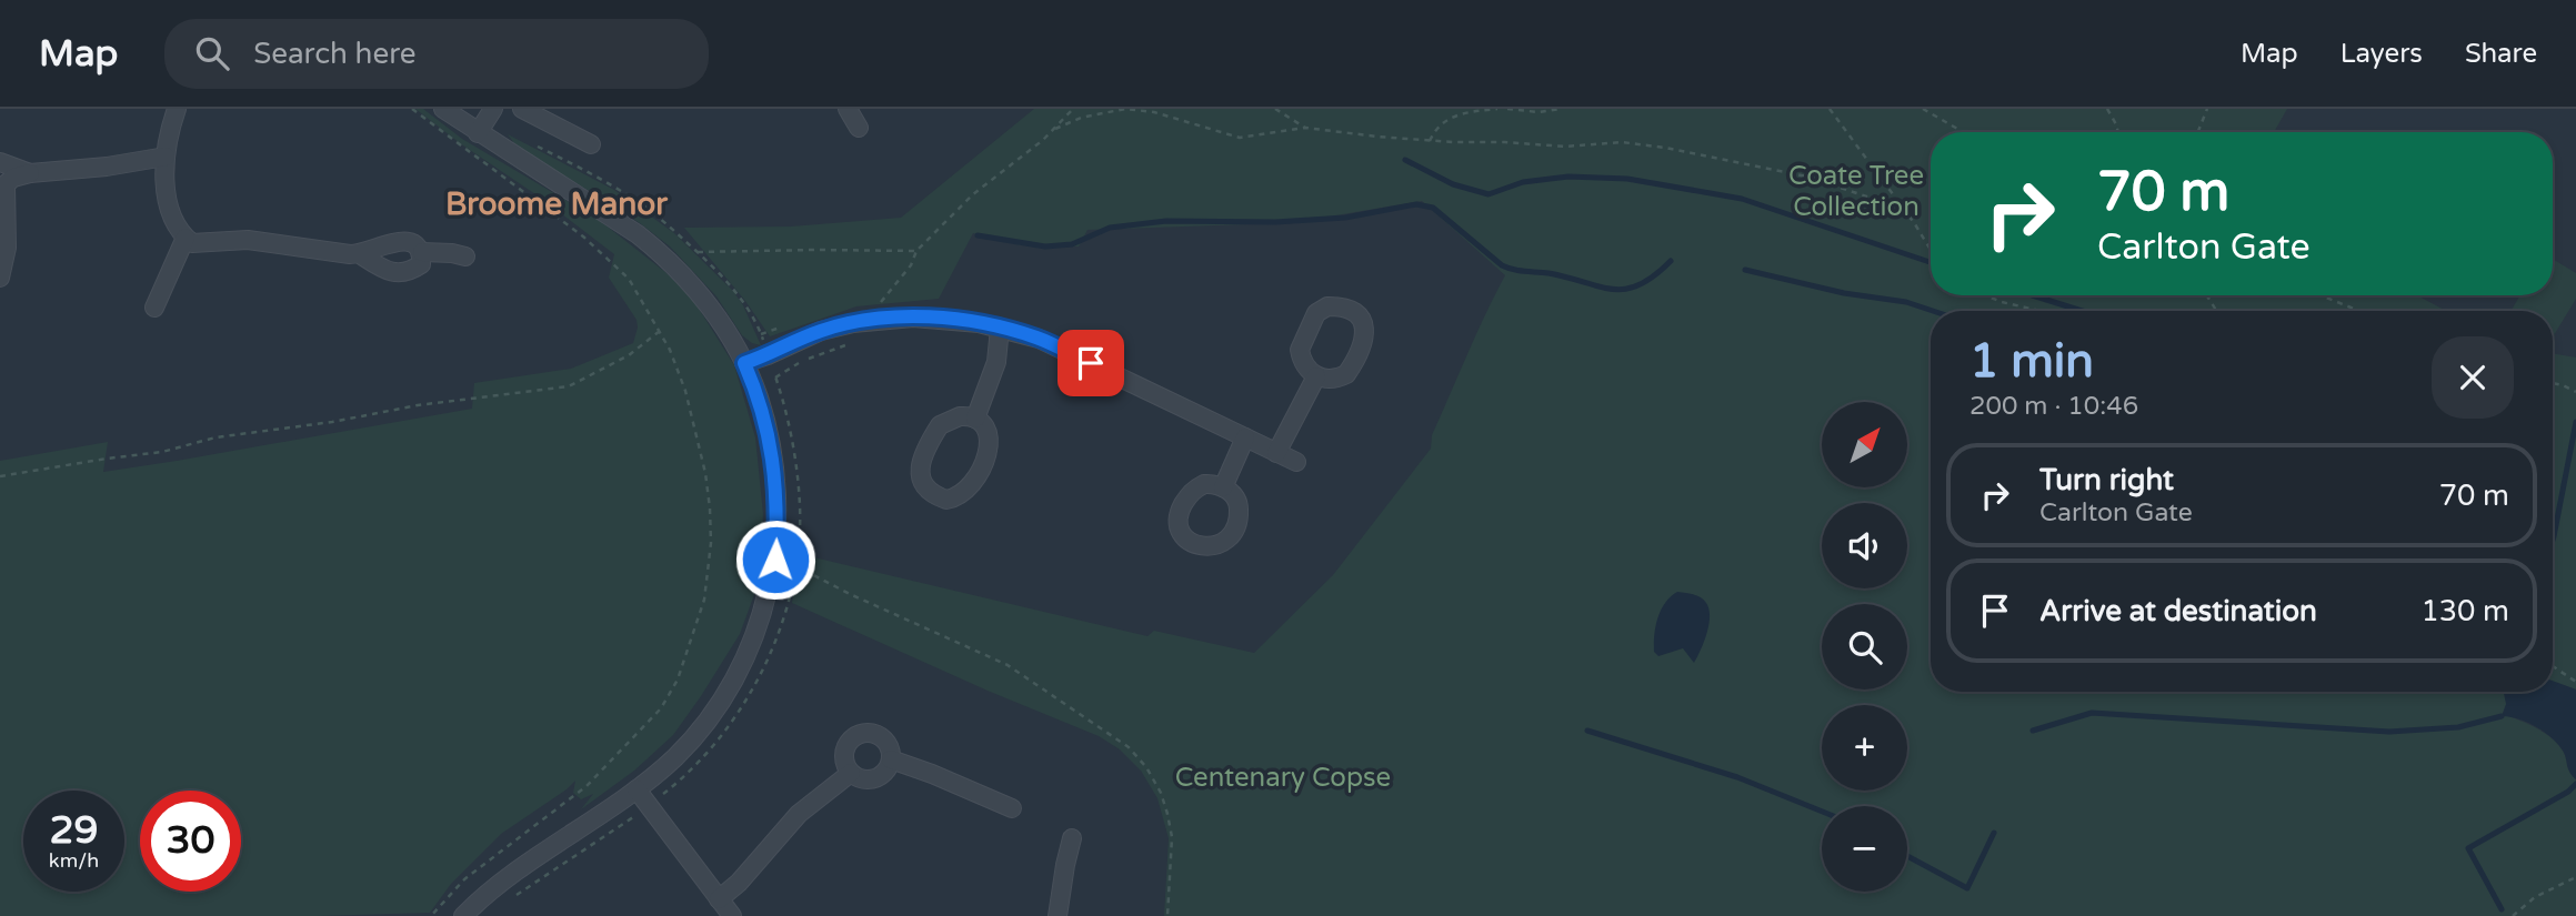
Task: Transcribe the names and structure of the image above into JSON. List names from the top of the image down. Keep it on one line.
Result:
{"districts":["Broome Manor"],"parks":["Coate Tree Collection","Centenary Copse"],"north":"top right","page":{"header":"Map","search":"Search here","nav":["Map","Layers","Share"],"turn":["70 m","Carlton Gate"],"heading":["1 min","200 m · 10:46"],"map_buttons":["+","−"],"list":[{"name":"Turn right","note":"Carlton Gate","value":"70 m"},{"name":"Arrive at destination","value":"130 m"}],"speed":"29 km/h","limit":"30"}}
